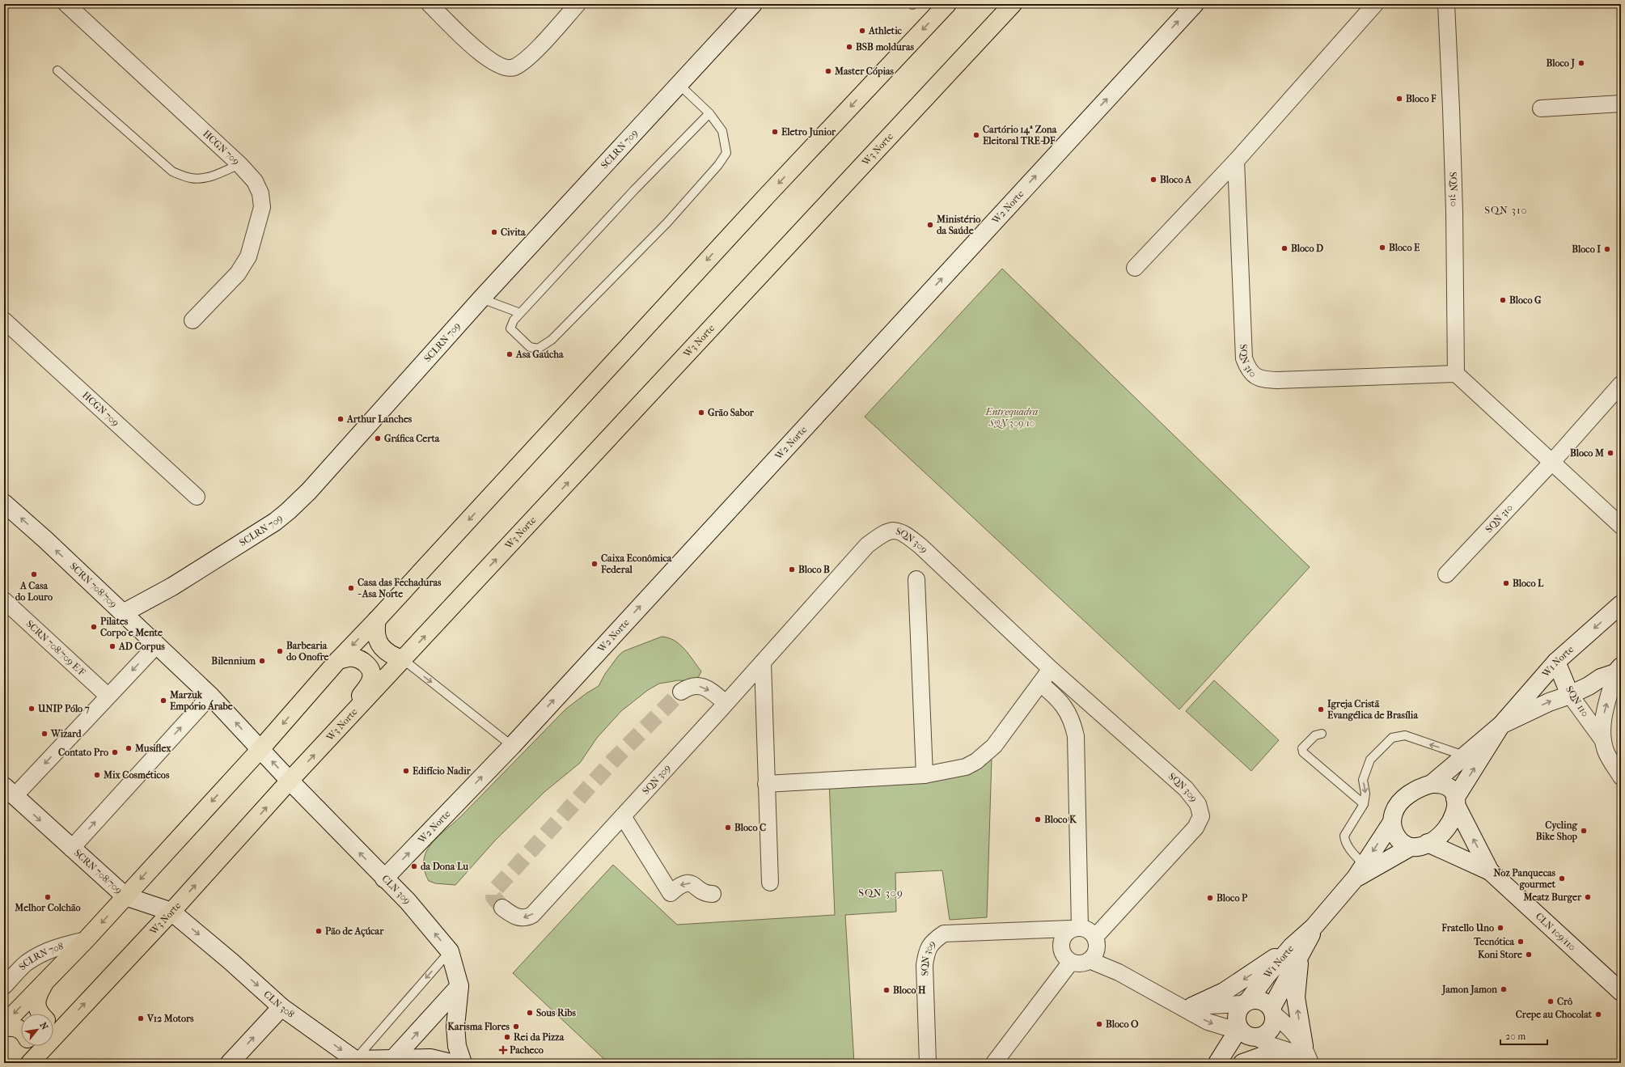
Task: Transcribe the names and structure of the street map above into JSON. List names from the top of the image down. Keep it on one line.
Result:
{"streets":{"main road":["W3 Norte"],"street":["HCGN 709","SCLRN 709","SQN 310","W2 Norte","SQN 309","SCRN 708/709","SCRN 708/709 E/F","W1 Norte","SQN 110","CLN 309","CLN 109/110","SCLRN 708","CLN 308"]},"crossings":[["SCLRN 709","SCRN 708/709"],["W3 Norte","CLN 309"],["W3 Norte","CLN 308"],["W2 Norte","CLN 309"],["SCRN 708/709","CLN 309"],["SCRN 708/709","CLN 308"],["W1 Norte","SQN 110"],["W1 Norte","CLN 109/110"]],"one_way":["W2 Norte","CLN 309","CLN 308"],"districts":["SQN 310","SQN 309"],"parks":["Entrequadra SQN 309/10"],"places":{"other":["Athletic","BSB molduras","Bloco J","Master Cópias","Bloco F","Eletro Junior","Cartório 14ª Zona Eleitoral TRE-DF","Bloco A","Ministério da Saúde","Civita","Bloco E","Bloco D","Bloco I","Bloco G","Asa Gaúcha","Grão Sabor","Arthur Lanches","Gráfica Certa","Bloco M","Caixa Econômica Federal","Bloco B","A Casa do Louro","Bloco L","Casa das Fechaduras - Asa Norte","Pilates Corpo e Mente","AD Corpus","Barbearia do Onofre","Bilennium","Marzuk Empório Árabe","UNIP Pólo 7","Igreja Cristã Evangélica de Brasília","Wizard","Musiflex","Contato Pro","Edifício Nadir","Mix Cosméticos","Bloco K","Bloco C","Cycling Bike Shop","da Dona Lu","Noz Panquecas gourmet","Melhor Colchão","Meatz Burger","Bloco P","Fratello Uno","Pão de Açúcar","Tecnótica","Koni Store","Jamon Jamon","Bloco H","Crô","Sous Ribs","Crepe au Chocolat","V12 Motors","Bloco O","Karisma Flores","Rei da Pizza"],"health":["Pacheco"]},"scale_bar":"20 m","north":"top right"}
